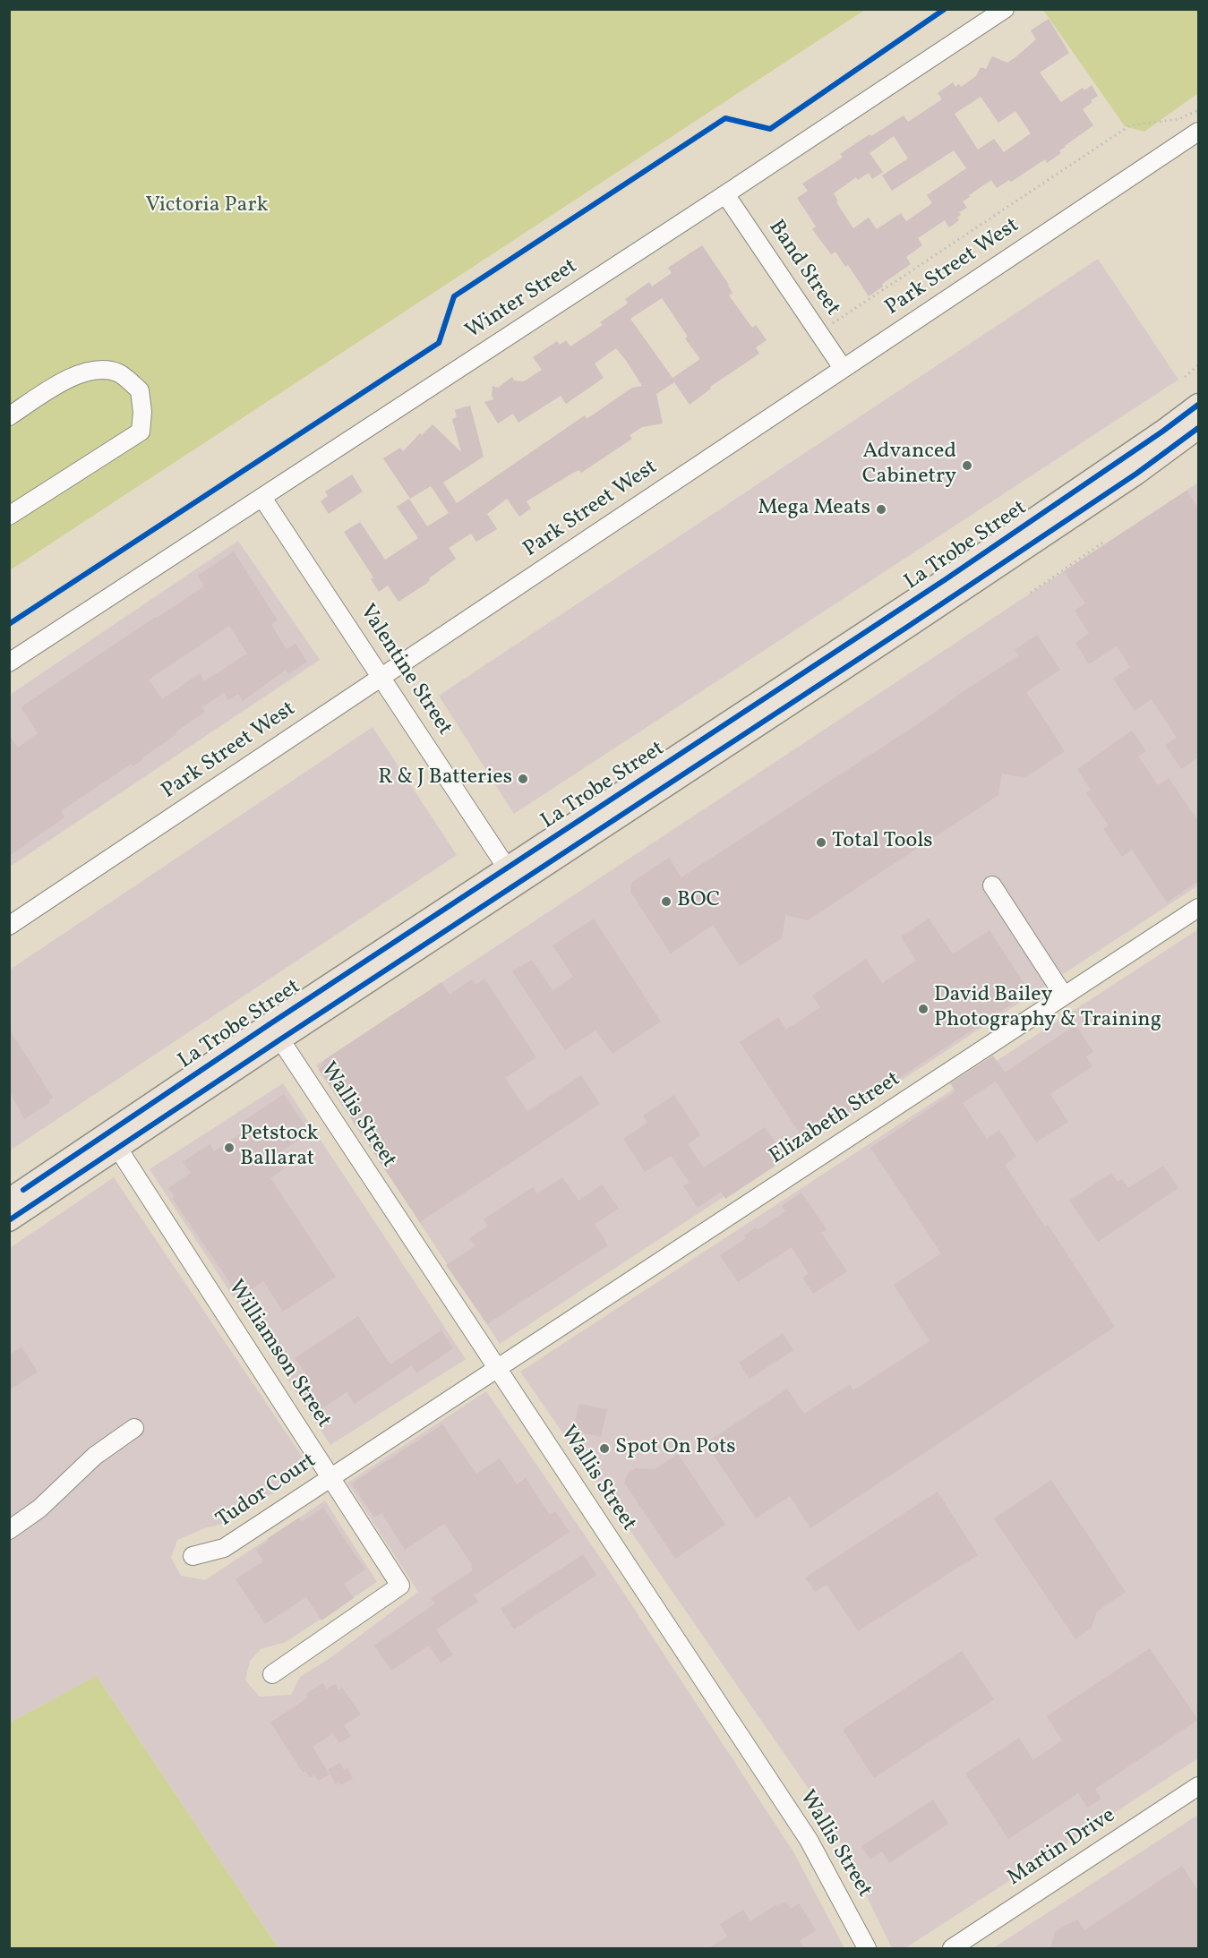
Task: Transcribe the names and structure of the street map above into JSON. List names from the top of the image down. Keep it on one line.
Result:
{"streets":{"main road":["La Trobe Street"],"street":["Park Street West","Band Street","Winter Street","Valentine Street","Wallis Street","Elizabeth Street","Williamson Street","Tudor Court","Martin Drive"]},"crossings":[["Park Street West","Band Street"],["Park Street West","Valentine Street"],["Band Street","Winter Street"],["Winter Street","Valentine Street"],["La Trobe Street","Valentine Street"],["La Trobe Street","Wallis Street"],["La Trobe Street","Williamson Street"],["Wallis Street","Elizabeth Street"],["Wallis Street","Tudor Court"],["Elizabeth Street","Tudor Court"],["Williamson Street","Tudor Court"]],"parks":["Victoria Park"],"places":["Advanced Cabinetry","Mega Meats","R & J Batteries","Total Tools","BOC","David Bailey Photography & Training","Petstock Ballarat","Spot On Pots"]}
